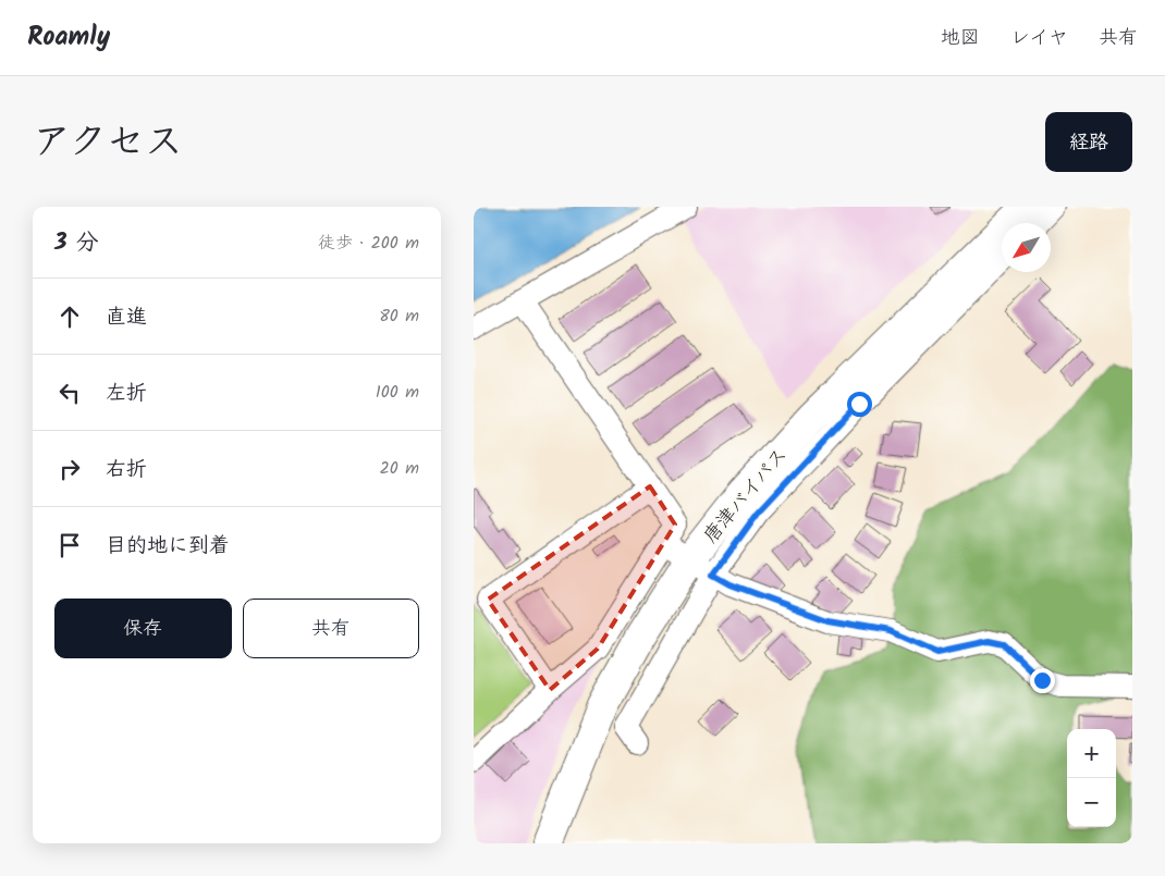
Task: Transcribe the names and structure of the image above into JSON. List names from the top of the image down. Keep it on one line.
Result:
{"streets":{"highway":["唐津バイパス"]},"north":"bottom left","page":{"header":"Roamly","nav":["地図","レイヤ","共有"],"title":"アクセス","buttons":["経路",["保存","共有"]],"heading":["3 分","徒歩 · 200 m"],"list":[["直進","80 m"],["左折","100 m"],["右折","20 m"],"目的地に到着"],"map_buttons":["+","−"]}}
